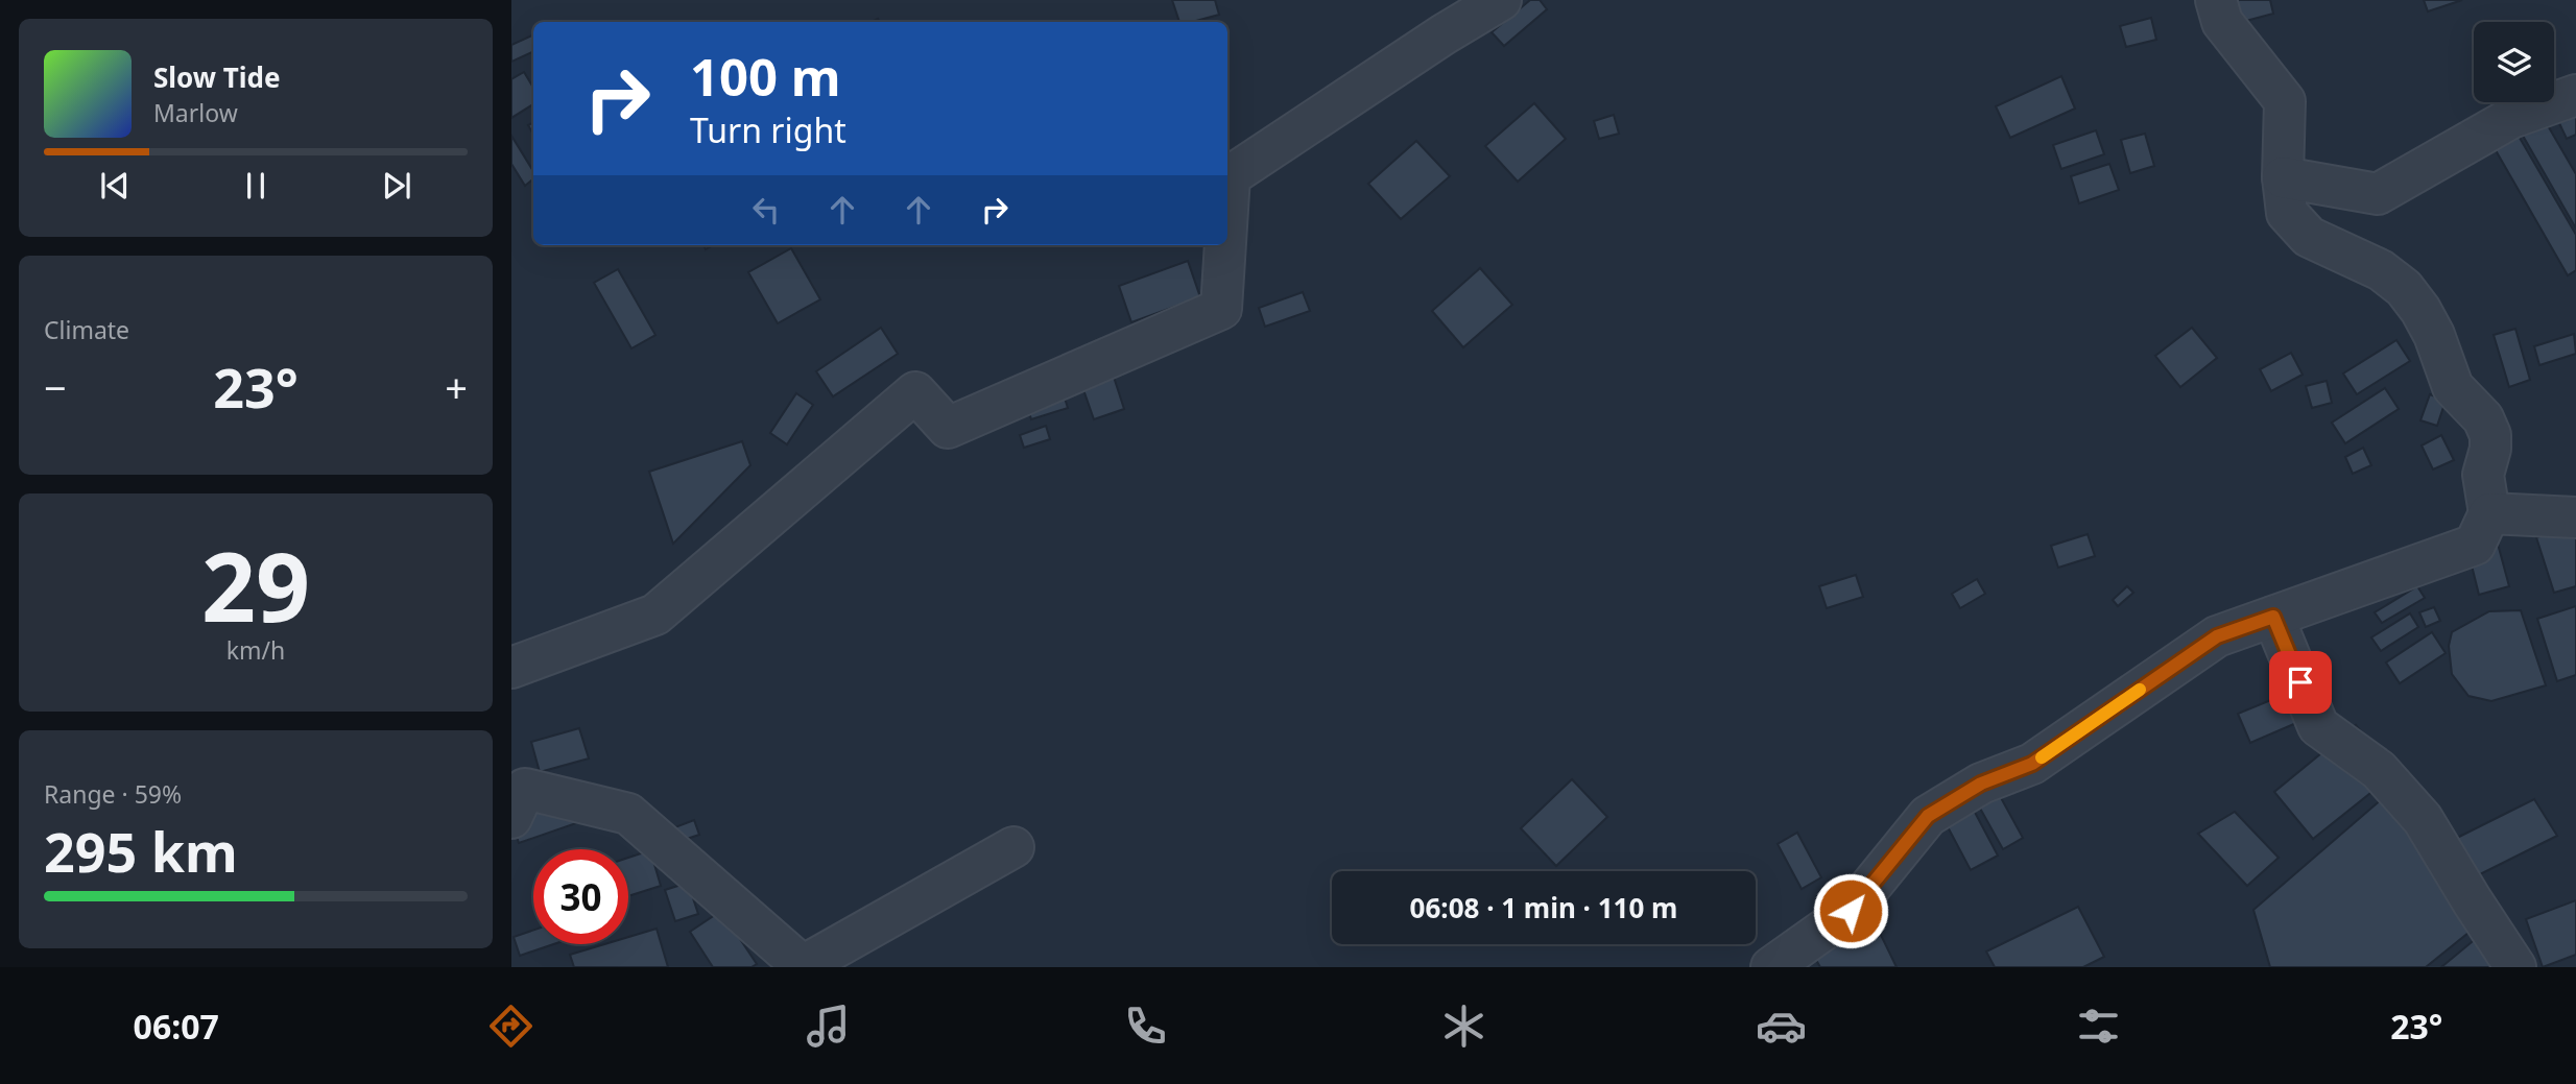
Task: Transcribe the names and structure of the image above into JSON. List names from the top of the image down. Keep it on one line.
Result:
{"page":{"turn":["100 m","Turn right"],"song":["Slow Tide","Marlow"],"tile":["Climate",["29","km/h"],["Range · 59%","295 km"]],"heat":["−","23°","+"],"limit":"30","trip":"06:08 · 1 min · 110 m","tabs":["06:07","23°"]}}
